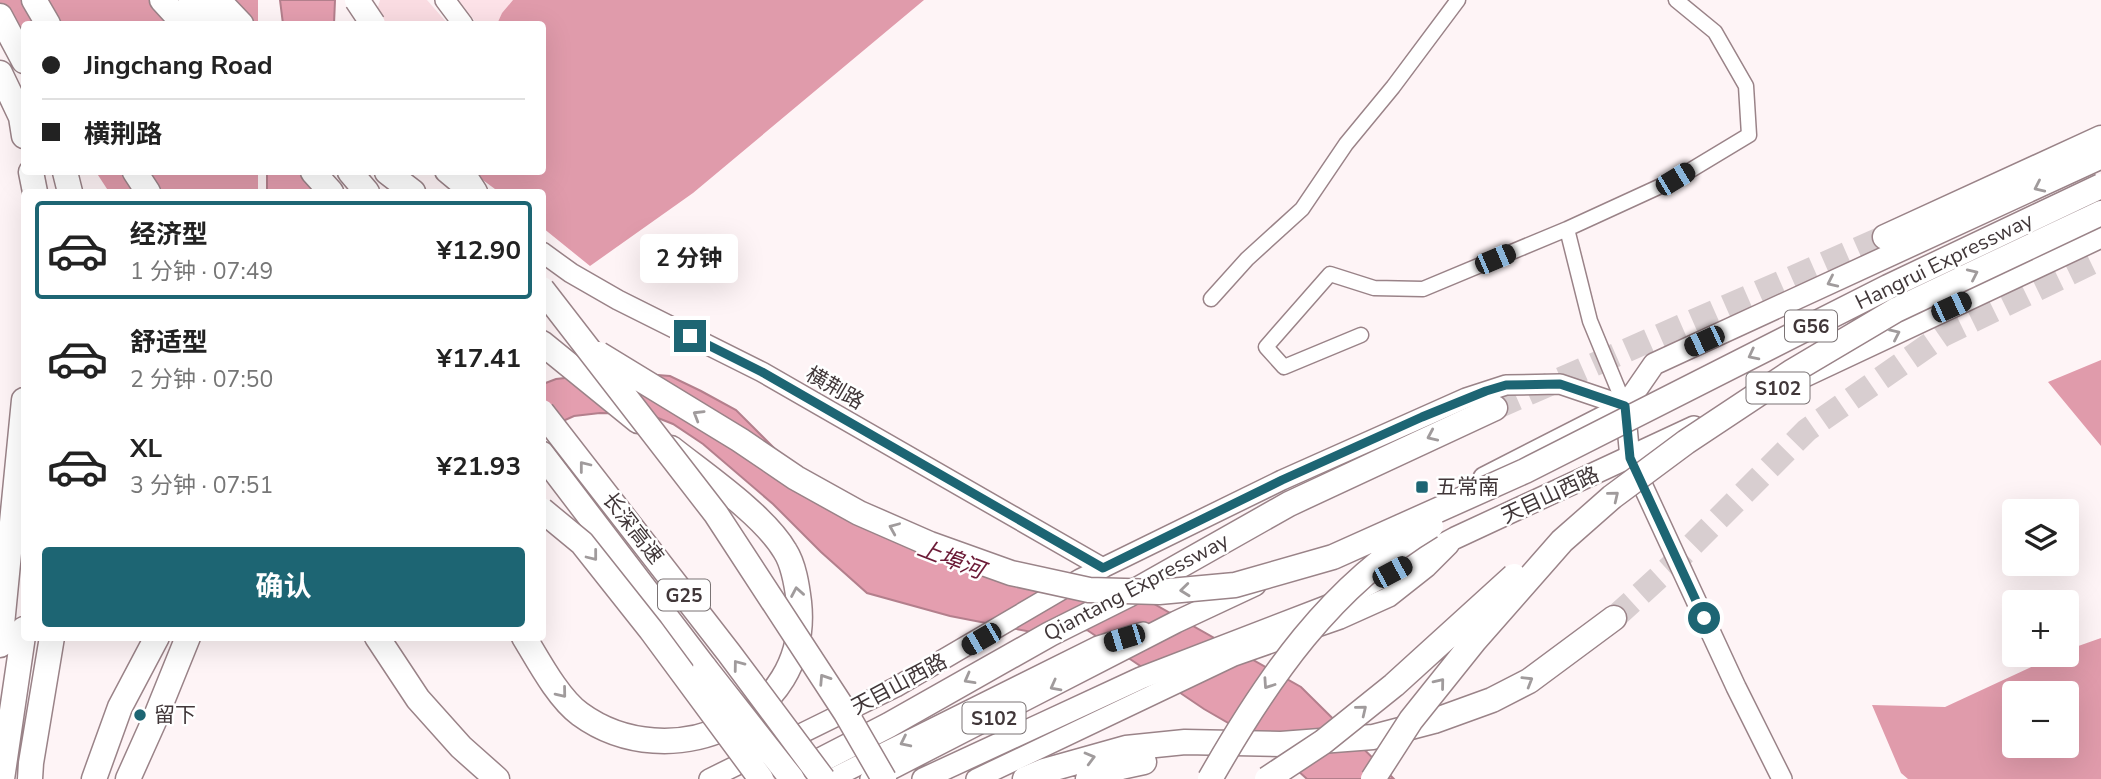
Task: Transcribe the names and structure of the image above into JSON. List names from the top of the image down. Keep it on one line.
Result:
{"streets":{"highway":["Hangrui Expressway","G56","长深高速","Qiantang Expressway","G25"],"main road":["横荆路","S102","天目山西路"]},"crossings":[["横荆路","天目山西路"]],"water":["上埠河"],"places":{"transit":["五常南"],"other":["留下"]},"page":{"banner":["Jingchang Road","横荆路"],"list":[{"name":"经济型","note":"1 分钟 · 07:49","value":"¥12.90"},{"name":"舒适型","note":"2 分钟 · 07:50","value":"¥17.41"},{"name":"XL","note":"3 分钟 · 07:51","value":"¥21.93"}],"bubble":"2 分钟","map_buttons":["+","−"],"buttons":"确认"}}
